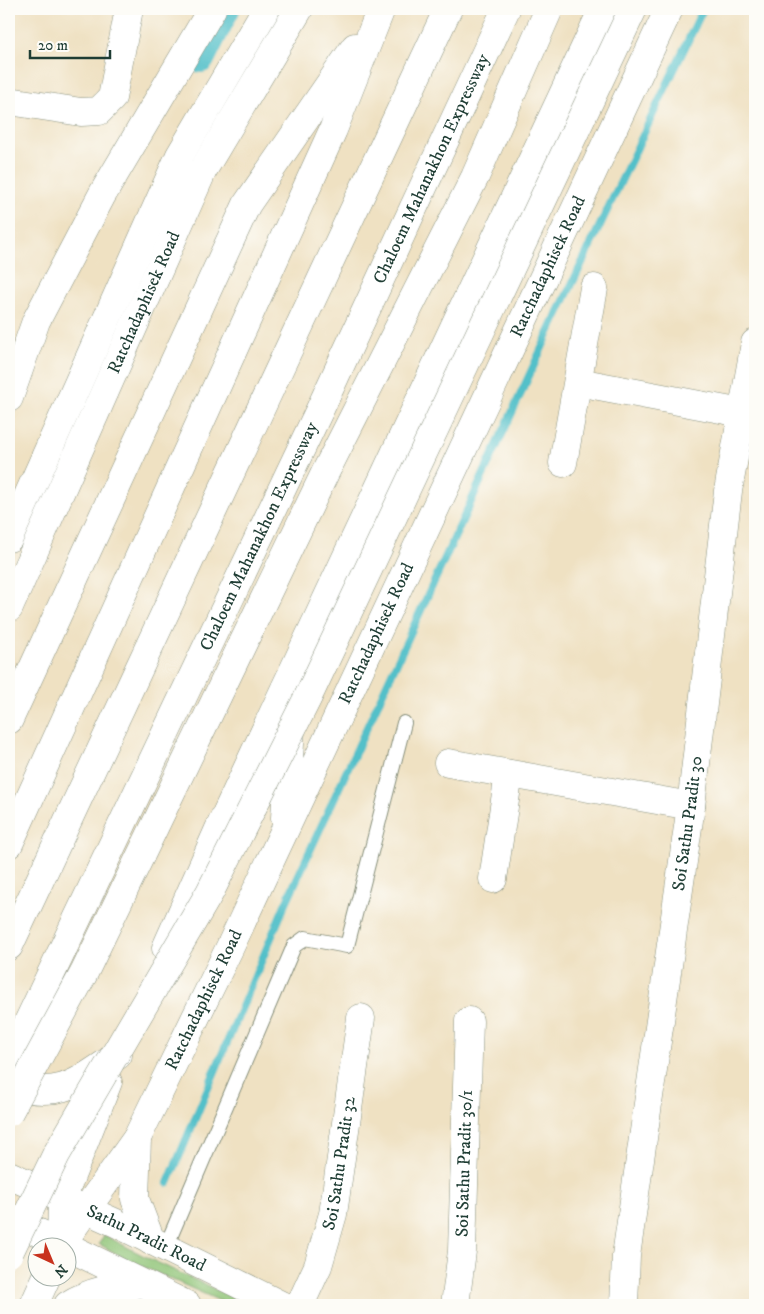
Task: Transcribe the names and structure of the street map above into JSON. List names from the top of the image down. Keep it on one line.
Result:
{"streets":{"main road":["Chaloem Mahanakhon Expressway","Ratchadaphisek Road","Soi Sathu Pradit 30","Soi Sathu Pradit 30/1","Soi Sathu Pradit 32","Sathu Pradit Road"]},"crossings":[["Ratchadaphisek Road","Sathu Pradit Road"]],"scale_bar":"20 m","north":"bottom right"}
